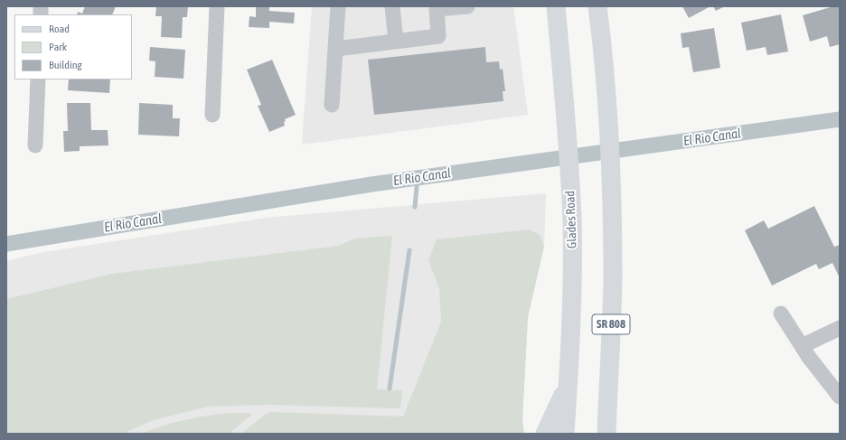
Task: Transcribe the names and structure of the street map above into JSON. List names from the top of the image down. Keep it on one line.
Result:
{"streets":{"main road":["Glades Road","SR 808"]},"water":["El Rio Canal"],"legend":["Road","Park","Building"]}
